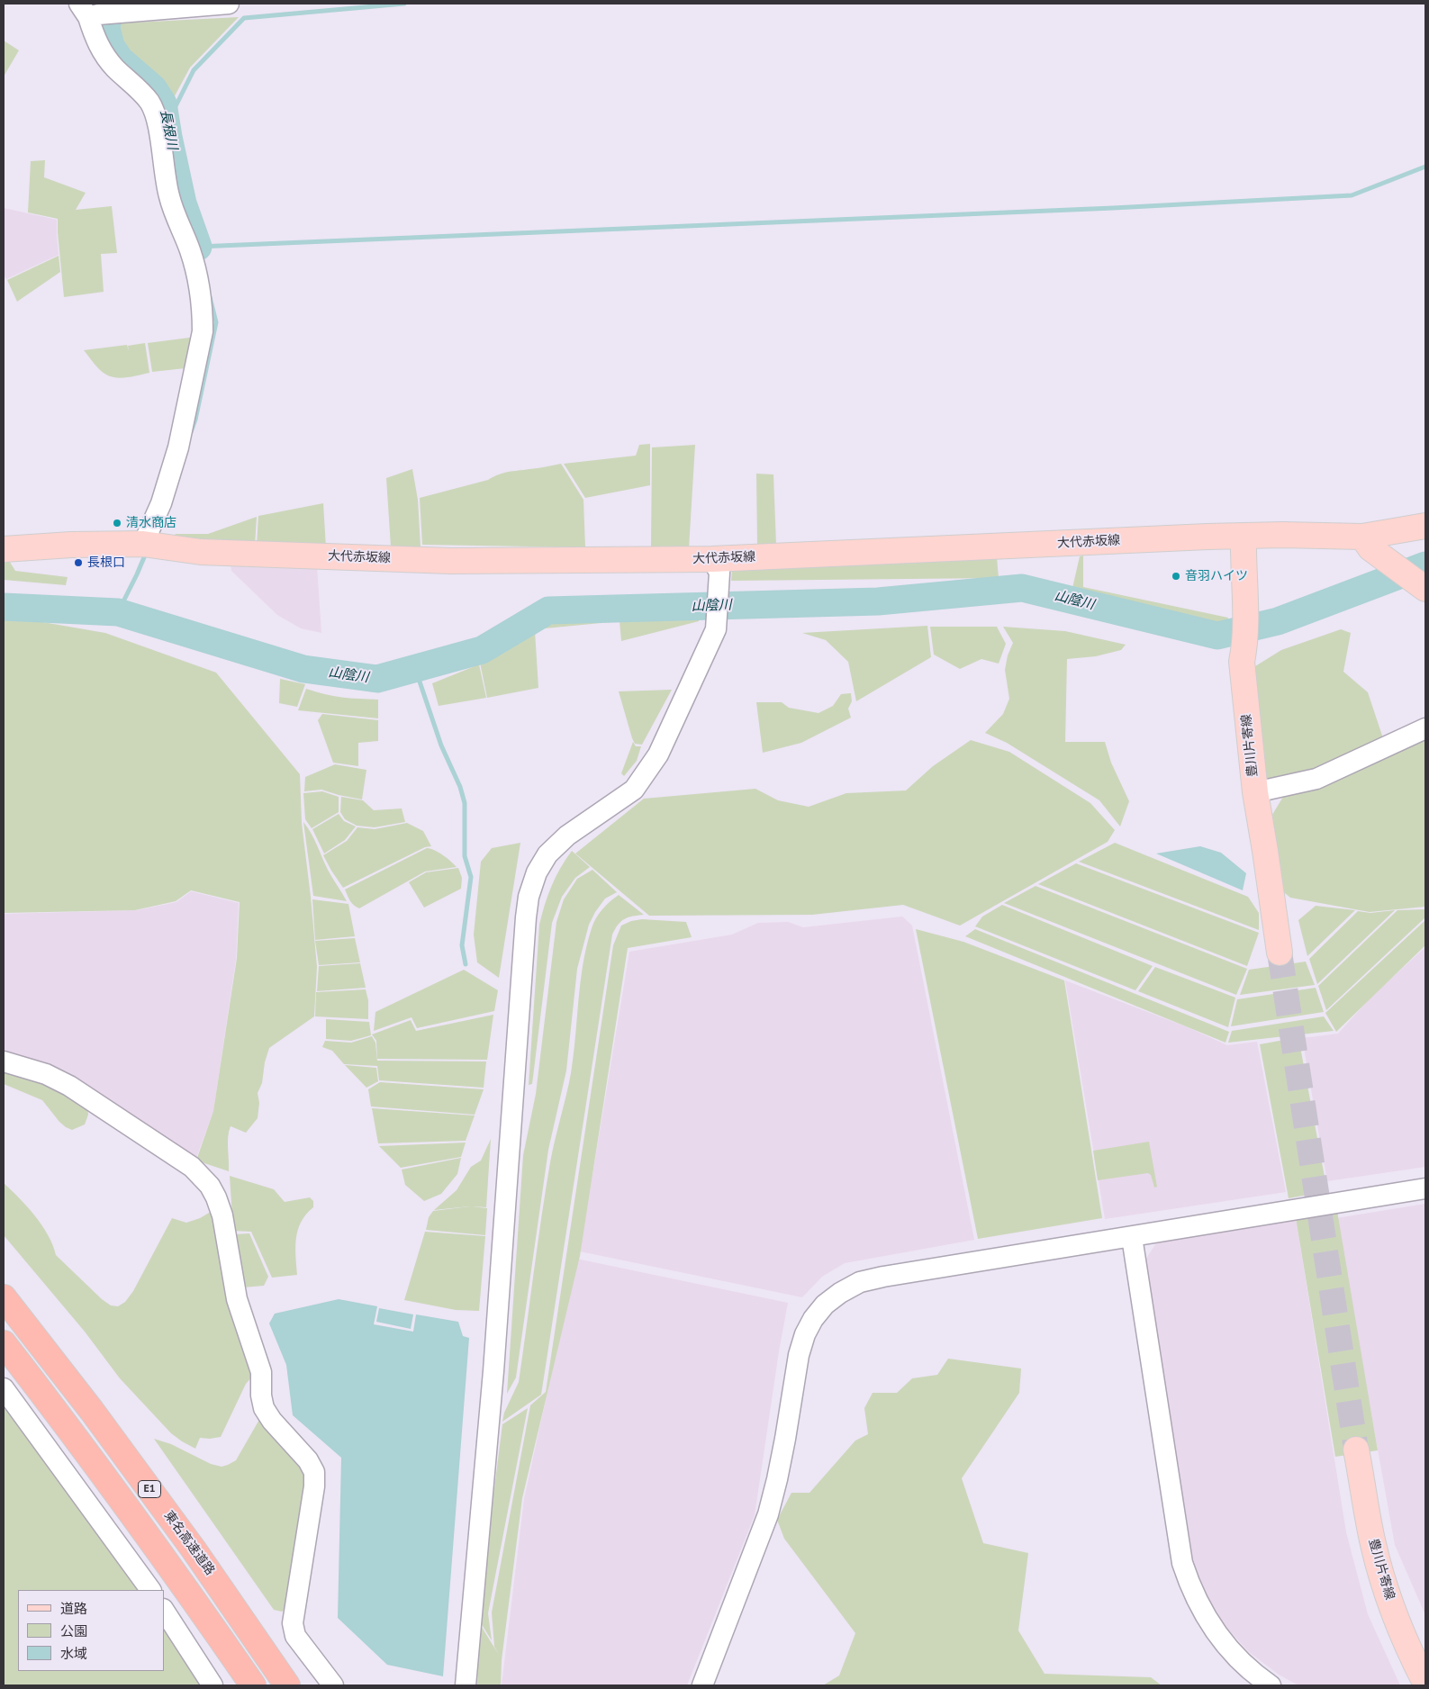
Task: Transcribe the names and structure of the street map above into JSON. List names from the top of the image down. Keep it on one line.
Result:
{"streets":{"highway":["E1","東名高速道路"],"main road":["大代赤坂線","豊川片寄線"]},"crossings":[["大代赤坂線","豊川片寄線"]],"water":["長根川","山陰川"],"places":["清水商店","長根口","音羽ハイツ"],"legend":["道路","公園","水域"]}
